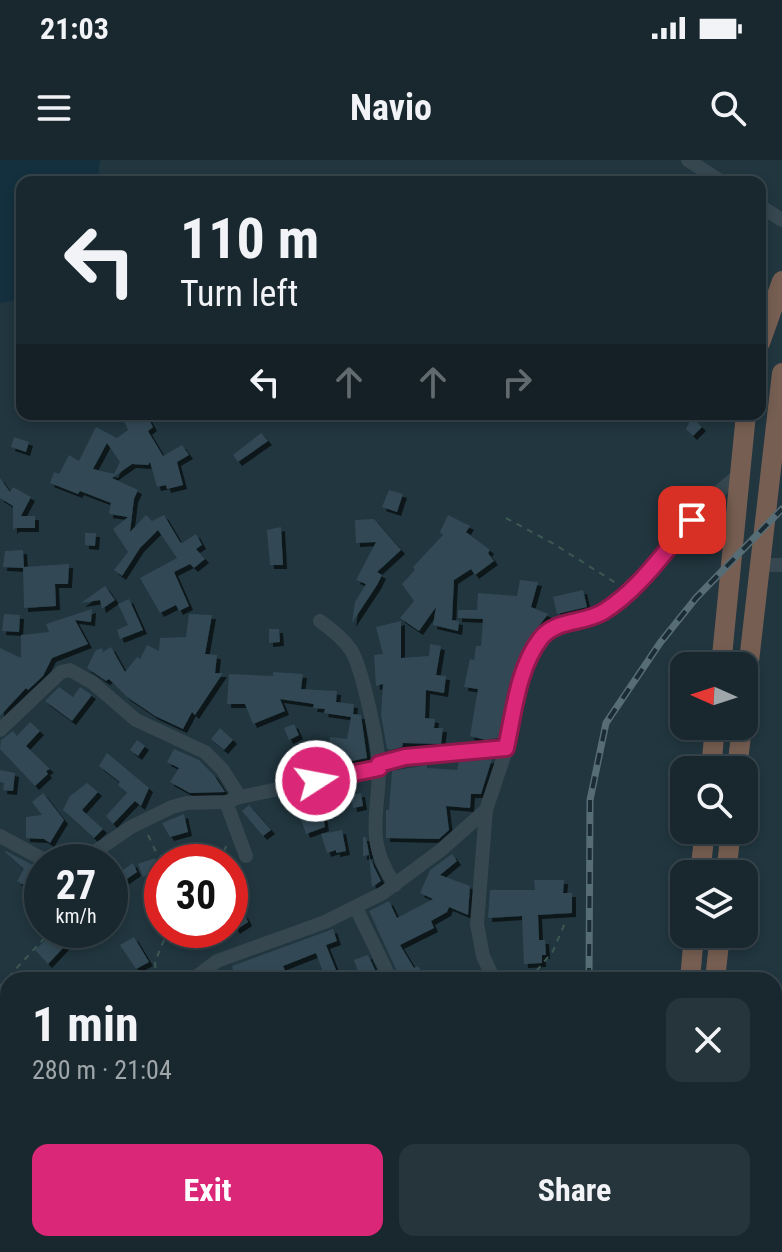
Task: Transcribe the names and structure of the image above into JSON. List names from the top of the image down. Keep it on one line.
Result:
{"north":"left","page":{"status":"21:03","header":"Navio","turn":["110 m","Turn left"],"speed":"27 km/h","limit":"30","heading":["1 min","280 m · 21:04"],"buttons":["Exit","Share"]}}
